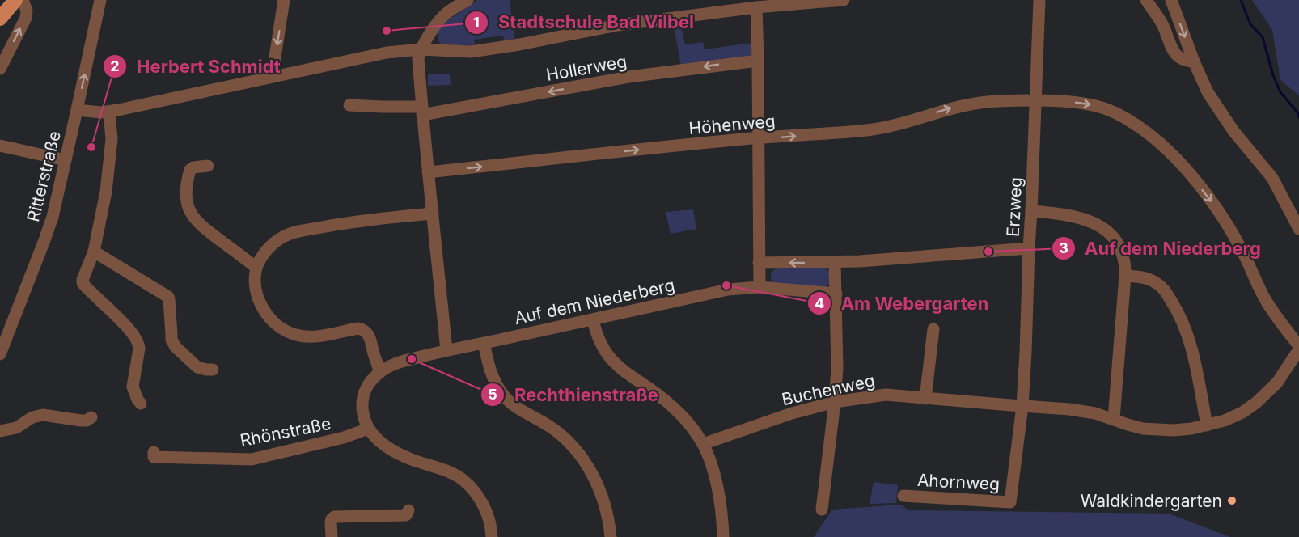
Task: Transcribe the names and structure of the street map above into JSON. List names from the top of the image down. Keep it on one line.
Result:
{"streets":{"street":["Hollerweg","Höhenweg","Ritterstraße","Erzweg","Auf dem Niederberg","Buchenweg","Rhönstraße","Ahornweg"]},"crossings":[["Höhenweg","Erzweg"],["Höhenweg","Buchenweg"],["Erzweg","Buchenweg"],["Erzweg","Ahornweg"]],"one_way":["Höhenweg"],"places":["Stadtschule Bad Vilbel","Herbert Schmidt","Auf dem Niederberg","Am Webergarten","Rechthienstraße","Waldkindergarten"]}
